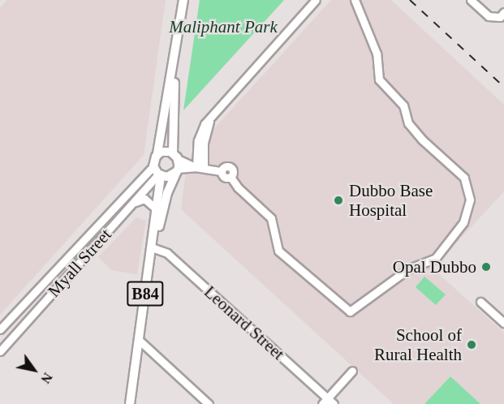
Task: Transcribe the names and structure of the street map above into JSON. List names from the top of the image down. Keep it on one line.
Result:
{"streets":{"main road":["B84"],"street":["Myall Street","Leonard Street"]},"crossings":[["Myall Street","B84"],["B84","Leonard Street"]],"parks":["Maliphant Park"],"places":["Dubbo Base Hospital","Opal Dubbo","School of Rural Health"],"north":"bottom right"}
